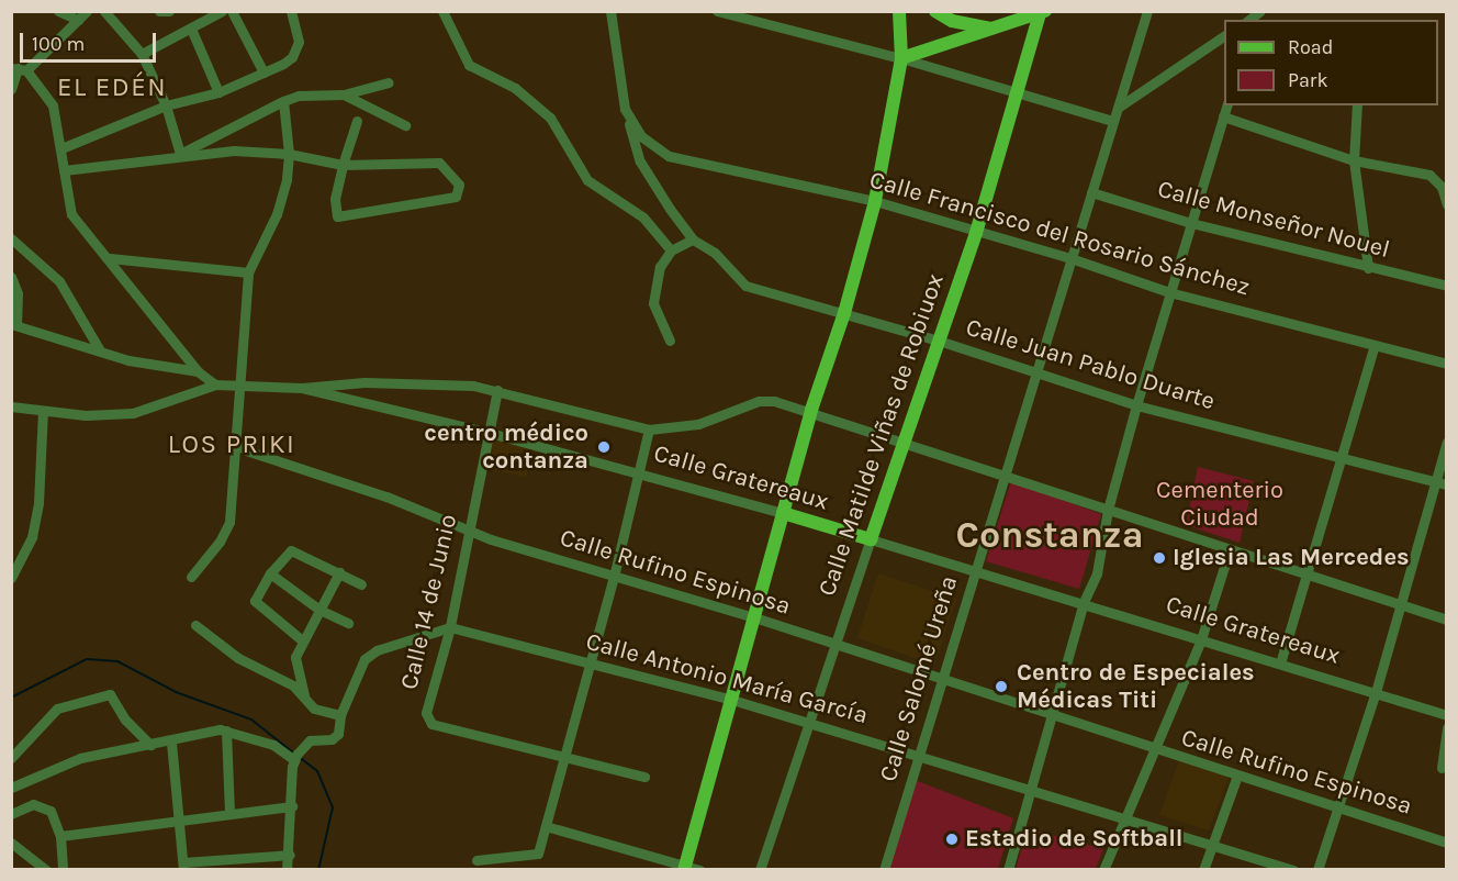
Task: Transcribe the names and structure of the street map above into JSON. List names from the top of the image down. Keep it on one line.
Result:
{"streets":{"main road":["Calle Matilde Viñas de Robiuox","Calle Gratereaux"],"street":["Calle Monseñor Nouel","Calle Francisco del Rosario Sánchez","Calle Juan Pablo Duarte","Calle Rufino Espinosa","Calle 14 de Junio","Calle Antonio María García","Calle Salomé Ureña"]},"crossings":[["Calle Monseñor Nouel","Calle Salomé Ureña"],["Calle Francisco del Rosario Sánchez","Calle Juan Pablo Duarte"],["Calle Francisco del Rosario Sánchez","Calle Matilde Viñas de Robiuox"],["Calle Francisco del Rosario Sánchez","Calle Salomé Ureña"],["Calle Juan Pablo Duarte","Calle Matilde Viñas de Robiuox"],["Calle Juan Pablo Duarte","Calle Salomé Ureña"],["Calle Matilde Viñas de Robiuox","Calle Gratereaux"],["Calle Matilde Viñas de Robiuox","Calle Rufino Espinosa"],["Calle Matilde Viñas de Robiuox","Calle Antonio María García"],["Calle Gratereaux","Calle 14 de Junio"],["Calle Gratereaux","Calle Salomé Ureña"],["Calle Rufino Espinosa","Calle 14 de Junio"],["Calle Rufino Espinosa","Calle Salomé Ureña"],["Calle 14 de Junio","Calle Antonio María García"],["Calle Antonio María García","Calle Salomé Ureña"]],"districts":["EL EDÉN","LOS PRIKI","Constanza"],"parks":["Cementerio Ciudad"],"places":["centro médico contanza","Iglesia Las Mercedes","Centro de Especiales Médicas Titi","Estadio de Softball"],"legend":["Road","Park"],"scale_bar":"100 m"}
